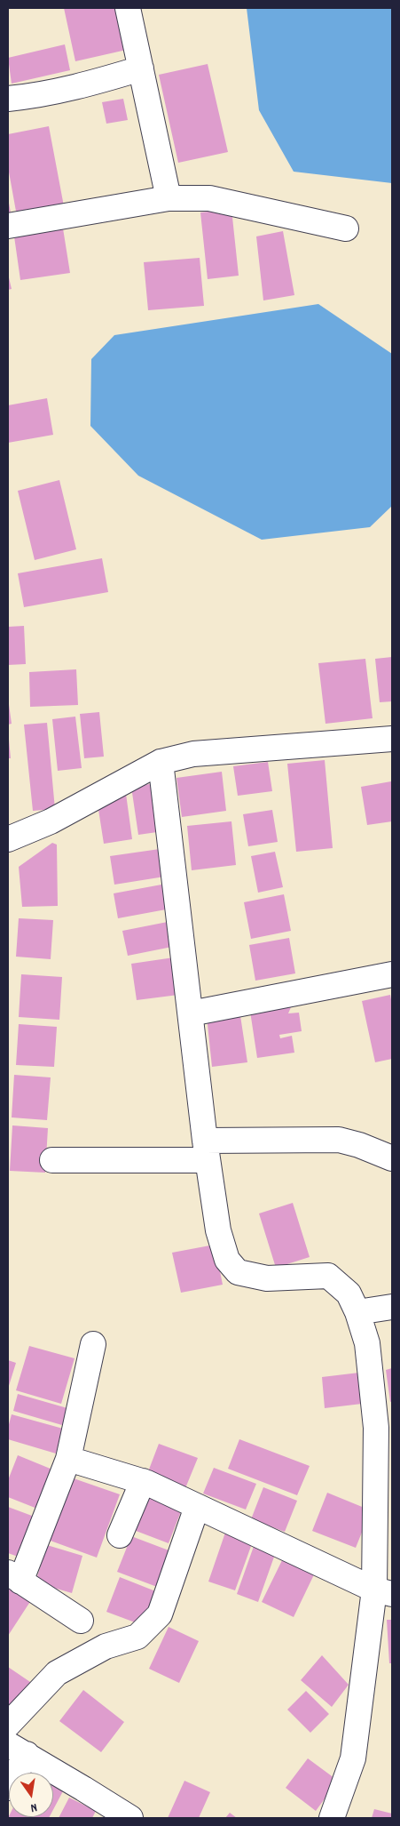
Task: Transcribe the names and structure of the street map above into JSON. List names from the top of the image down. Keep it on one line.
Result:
{"north":"bottom"}
